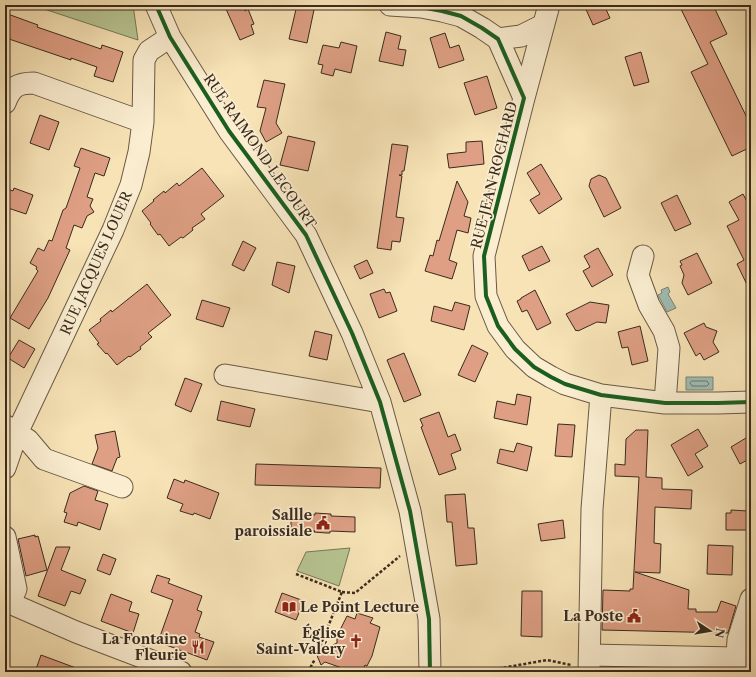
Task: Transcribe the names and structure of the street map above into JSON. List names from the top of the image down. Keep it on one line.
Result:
{"streets":{"street":["RUE RAIMOND LECOURT","RUE JEAN ROCHARD","RUE JACQUES LOUER"]},"crossings":[["RUE RAIMOND LECOURT","RUE JACQUES LOUER"]],"places":{"public building":["Sallle paroissiale","La Poste"],"library":["Le Point Lecture"],"church":["Église Saint-Valéry"],"restaurant":["La Fontaine Fleurie"]},"north":"right"}
